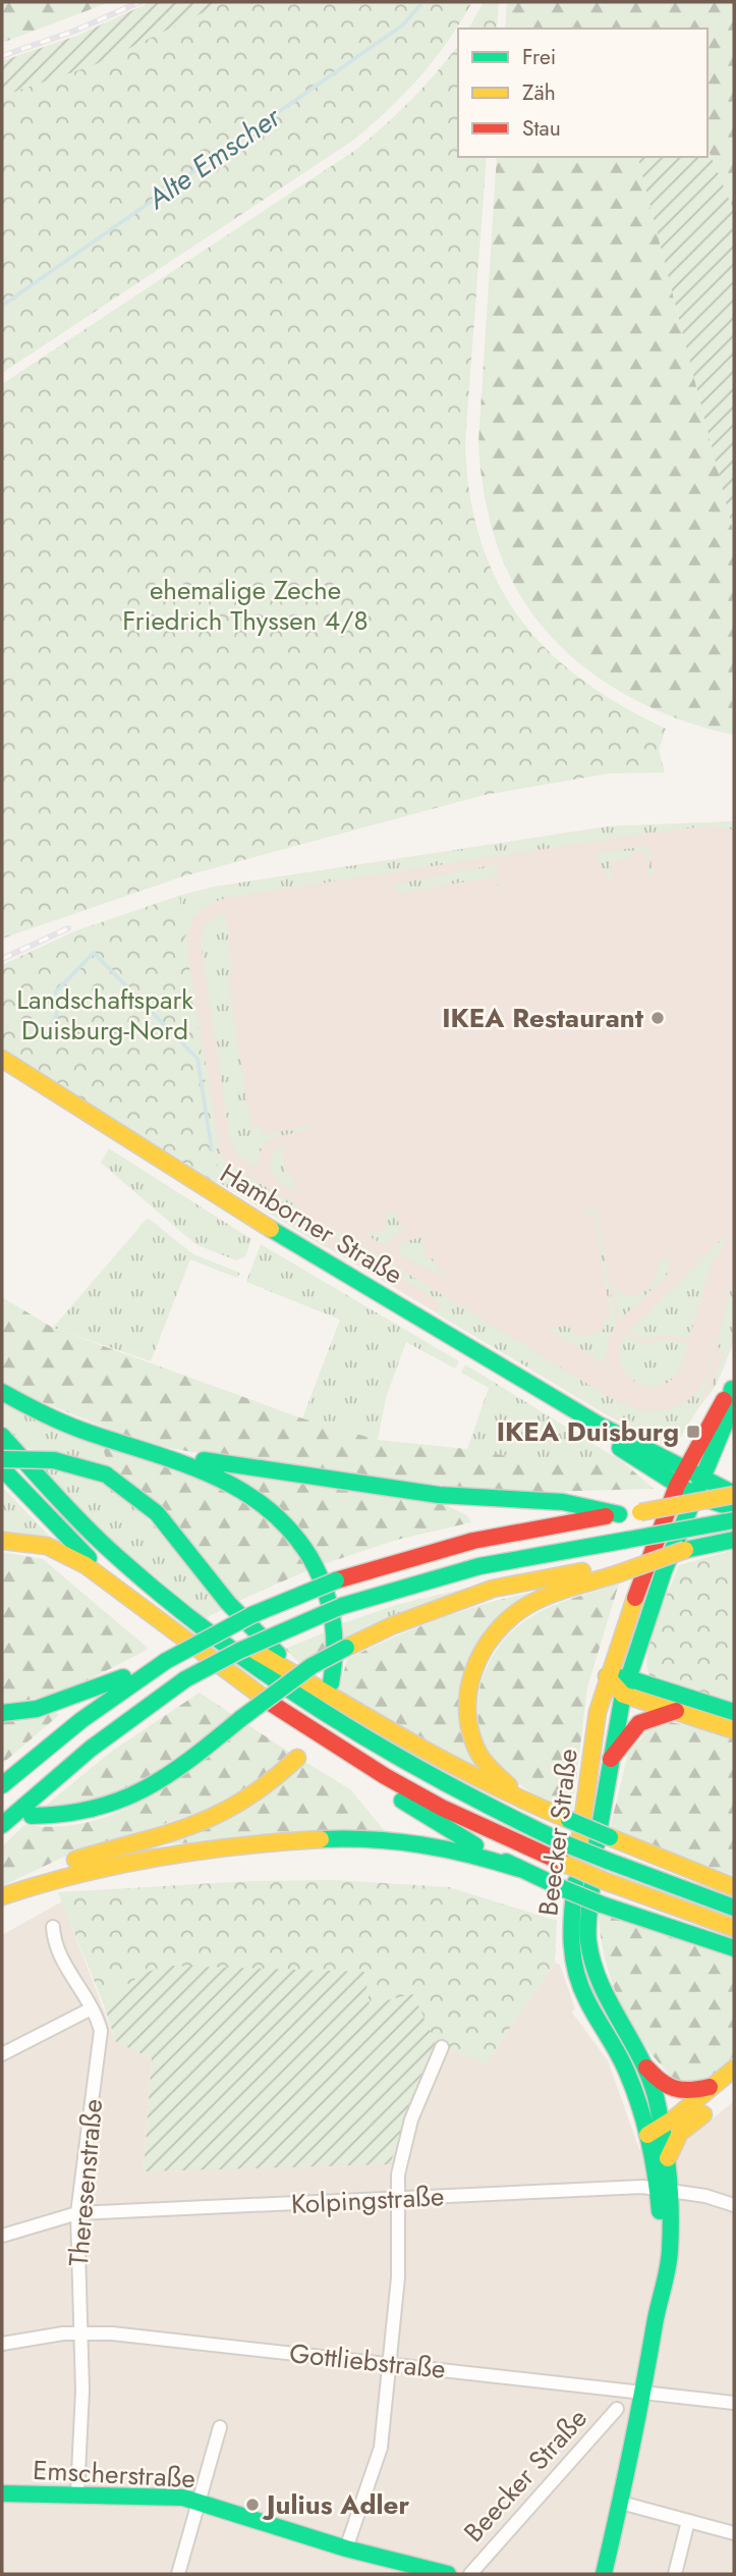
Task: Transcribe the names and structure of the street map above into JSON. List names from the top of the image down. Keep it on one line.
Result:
{"streets":{"main road":["Hamborner Straße","Beecker Straße","Emscherstraße"],"street":["Theresenstraße","Kolpingstraße","Gottliebstraße"]},"crossings":[["Hamborner Straße","Beecker Straße"],["Beecker Straße","Kolpingstraße"],["Beecker Straße","Gottliebstraße"],["Theresenstraße","Kolpingstraße"],["Theresenstraße","Gottliebstraße"],["Theresenstraße","Emscherstraße"]],"water":["Alte Emscher"],"parks":["ehemalige Zeche Friedrich Thyssen 4/8","Landschaftspark Duisburg-Nord"],"places":{"other":["IKEA Restaurant","Julius Adler"],"transit":["IKEA Duisburg"]},"legend":["Frei","Zäh","Stau"]}
